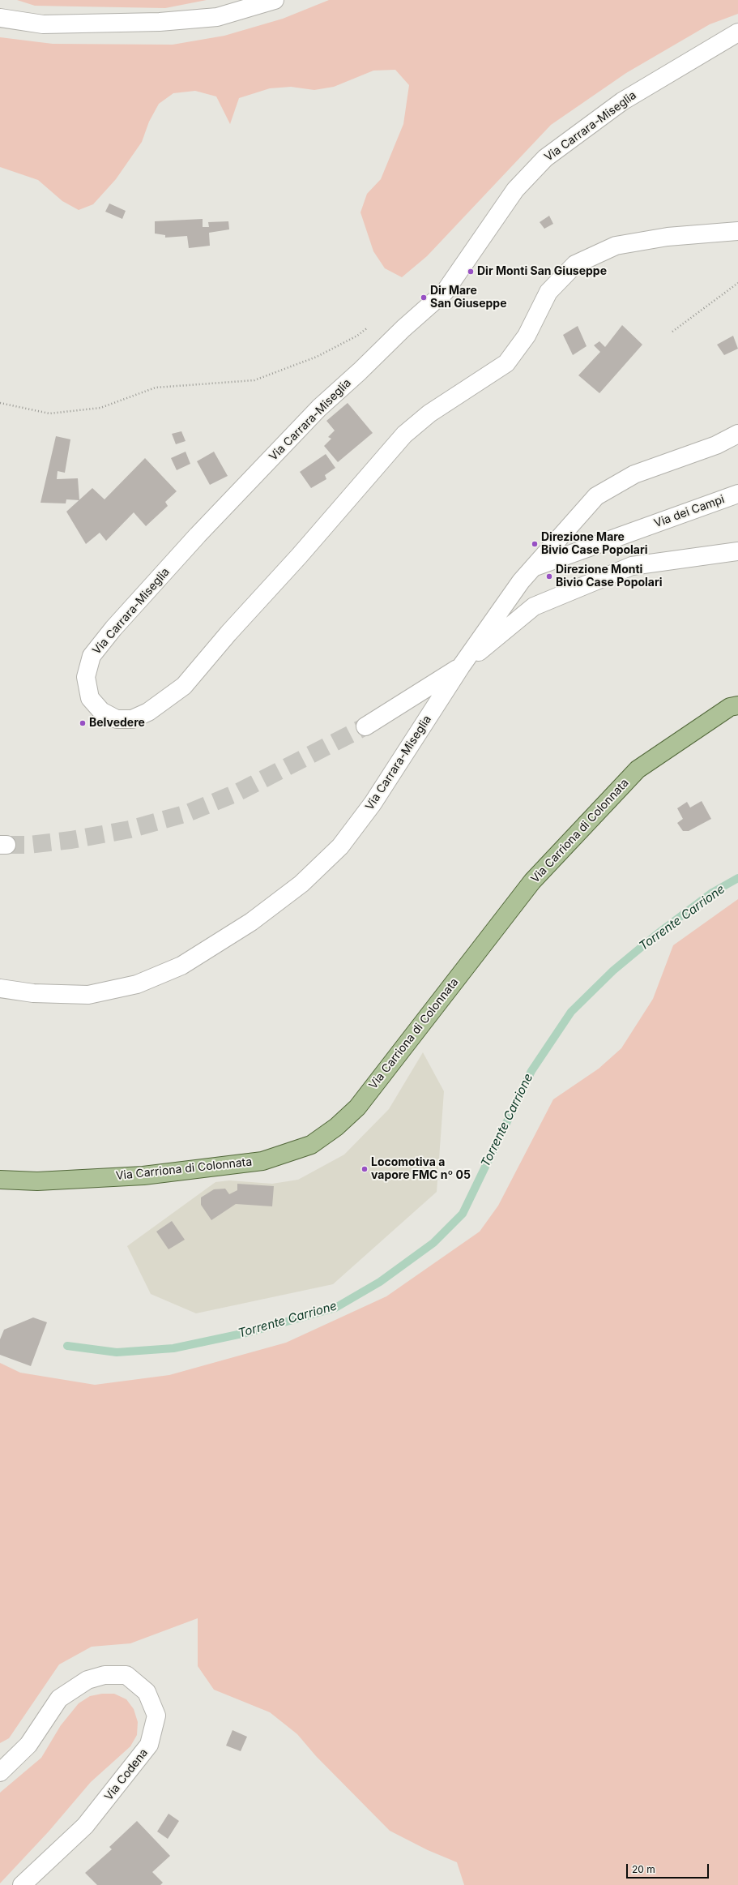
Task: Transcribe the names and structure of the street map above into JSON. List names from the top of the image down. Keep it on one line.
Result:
{"streets":{"main road":["Via Carriona di Colonnata"],"street":["Via Carrara-Miseglia","Via dei Campi","Via Codena"]},"crossings":[["Via Carrara-Miseglia","Via dei Campi"]],"water":["Torrente Carrione"],"places":["Dir Monti San Giuseppe","Dir Mare San Giuseppe","Direzione Mare Bivio Case Popolari","Direzione Monti Bivio Case Popolari","Belvedere","Locomotiva a vapore FMC nº 05"],"scale_bar":"20 m"}
